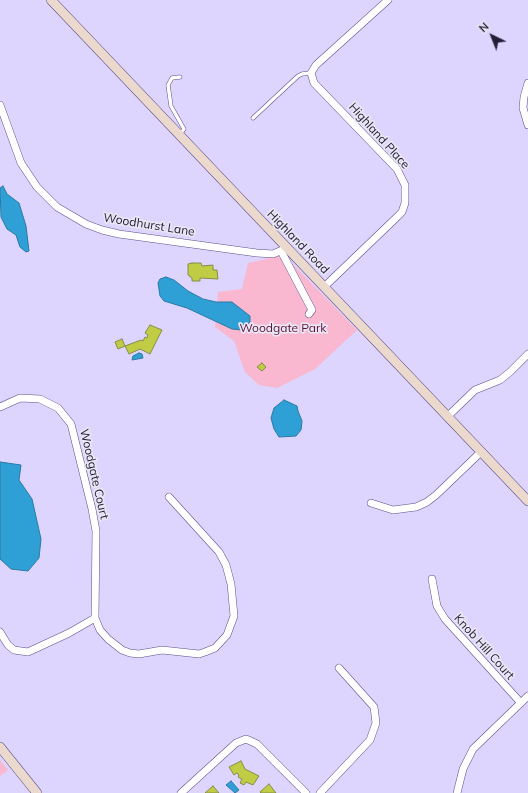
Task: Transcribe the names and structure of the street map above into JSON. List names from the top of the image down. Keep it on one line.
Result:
{"streets":{"street":["Highland Place","Woodhurst Lane","Highland Road","Woodgate Court","Knob Hill Court"]},"crossings":[["Highland Place","Highland Road"],["Woodhurst Lane","Highland Road"]],"parks":["Woodgate Park"],"north":"top left"}
